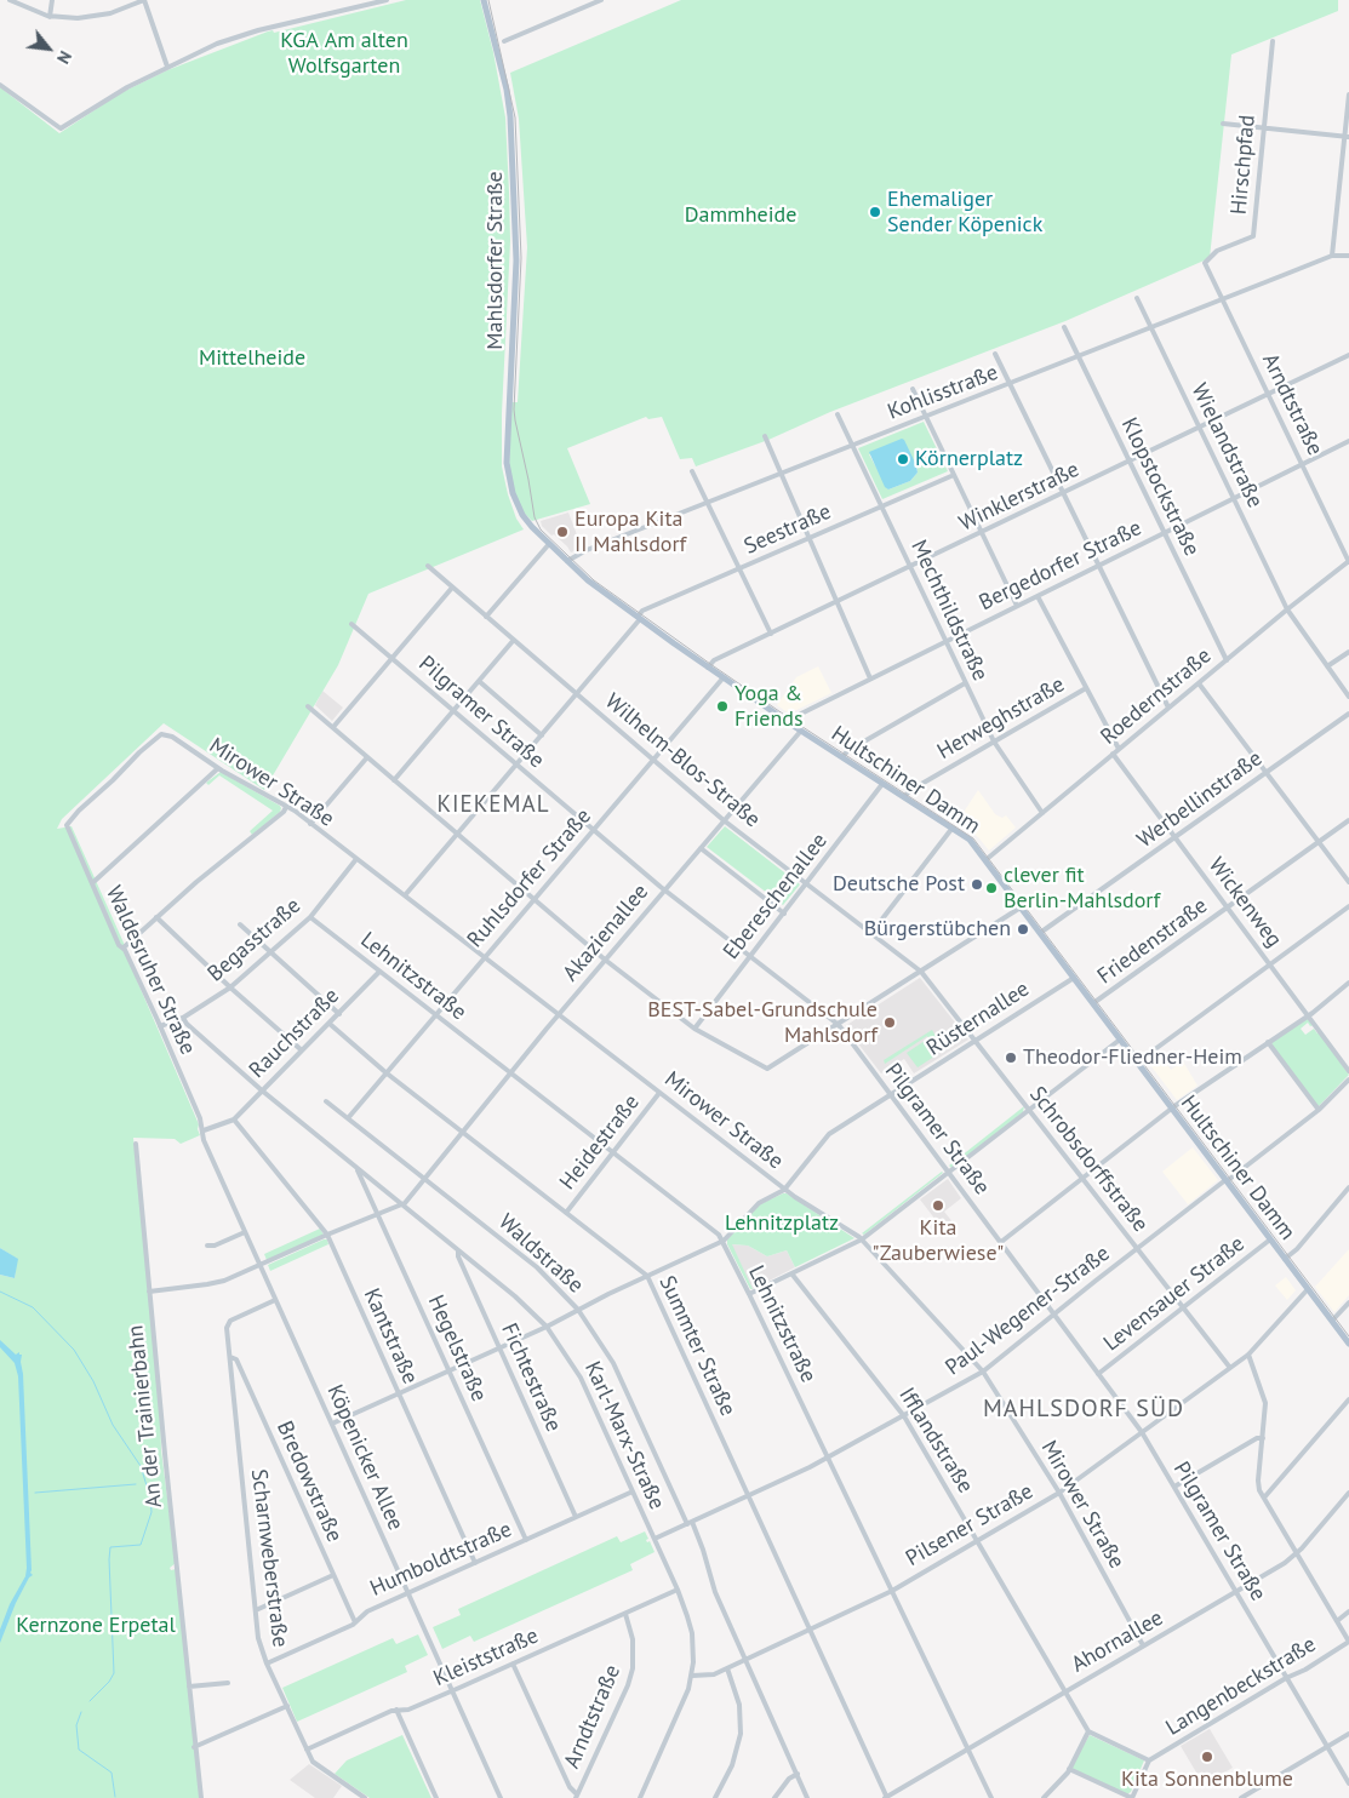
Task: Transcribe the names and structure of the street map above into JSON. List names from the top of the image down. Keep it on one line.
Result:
{"streets":{"main road":["Mahlsdorfer Straße","Hultschiner Damm"],"street":["Hirschpfad","Kohlisstraße","Arndtstraße","Wielandstraße","Klopstockstraße","Winklerstraße","Seestraße","Bergedorfer Straße","Mechthildstraße","Roedernstraße","Pilgramer Straße","Herweghstraße","Wilhelm-Blos-Straße","Mirower Straße","Werbellinstraße","Ruhlsdorfer Straße","Ebereschenallee","Wickenweg","Akazienallee","Begasstraße","Friedenstraße","Waldesruher Straße","Lehnitzstraße","Rüsternallee","Rauchstraße","Heidestraße","Schrobsdorffstraße","Waldstraße","Levensauer Straße","Paul-Wegener-Straße","Kantstraße","Summter Straße","Hegelstraße","Fichtestraße","An der Trainierbahn","Karl-Marx-Straße","Ifflandstraße","Köpenicker Allee","Bredowstraße","Pilsener Straße","Scharnweberstraße","Humboldtstraße","Ahornallee","Kleiststraße","Langenbeckstraße"]},"crossings":[["Hirschpfad","Arndtstraße"],["Mahlsdorfer Straße","Hultschiner Damm"],["Kohlisstraße","Arndtstraße"],["Kohlisstraße","Wielandstraße"],["Kohlisstraße","Klopstockstraße"],["Kohlisstraße","Mechthildstraße"],["Kohlisstraße","Hultschiner Damm"],["Arndtstraße","Winklerstraße"],["Arndtstraße","Bergedorfer Straße"],["Arndtstraße","Roedernstraße"],["Arndtstraße","Kleiststraße"],["Wielandstraße","Winklerstraße"],["Wielandstraße","Bergedorfer Straße"],["Wielandstraße","Roedernstraße"],["Klopstockstraße","Winklerstraße"],["Klopstockstraße","Bergedorfer Straße"],["Klopstockstraße","Roedernstraße"],["Winklerstraße","Mechthildstraße"],["Winklerstraße","Hultschiner Damm"],["Seestraße","Mechthildstraße"],["Seestraße","Hultschiner Damm"],["Bergedorfer Straße","Mechthildstraße"],["Bergedorfer Straße","Hultschiner Damm"],["Mechthildstraße","Roedernstraße"],["Mechthildstraße","Herweghstraße"],["Roedernstraße","Hultschiner Damm"],["Roedernstraße","Wickenweg"],["Pilgramer Straße","Ruhlsdorfer Straße"],["Pilgramer Straße","Ebereschenallee"],["Pilgramer Straße","Akazienallee"],["Pilgramer Straße","Rüsternallee"],["Pilgramer Straße","Levensauer Straße"],["Pilgramer Straße","Paul-Wegener-Straße"],["Pilgramer Straße","Pilsener Straße"],["Pilgramer Straße","Ahornallee"],["Pilgramer Straße","Langenbeckstraße"],["Herweghstraße","Hultschiner Damm"],["Wilhelm-Blos-Straße","Ruhlsdorfer Straße"],["Wilhelm-Blos-Straße","Ebereschenallee"],["Wilhelm-Blos-Straße","Akazienallee"],["Wilhelm-Blos-Straße","Schrobsdorffstraße"],["Hultschiner Damm","Werbellinstraße"],["Hultschiner Damm","Ruhlsdorfer Straße"],["Hultschiner Damm","Ebereschenallee"],["Hultschiner Damm","Akazienallee"],["Hultschiner Damm","Friedenstraße"],["Hultschiner Damm","Rüsternallee"],["Hultschiner Damm","Levensauer Straße"],["Hultschiner Damm","Paul-Wegener-Straße"],["Hultschiner Damm","Pilsener Straße"],["Mirower Straße","Ruhlsdorfer Straße"],["Mirower Straße","Akazienallee"],["Mirower Straße","Begasstraße"],["Mirower Straße","Waldesruher Straße"],["Mirower Straße","Rüsternallee"],["Mirower Straße","Heidestraße"],["Mirower Straße","Paul-Wegener-Straße"],["Mirower Straße","Pilsener Straße"],["Mirower Straße","Ahornallee"],["Werbellinstraße","Wickenweg"],["Ruhlsdorfer Straße","Lehnitzstraße"],["Ruhlsdorfer Straße","Waldstraße"],["Ruhlsdorfer Straße","Summter Straße"],["Wickenweg","Friedenstraße"],["Akazienallee","Lehnitzstraße"],["Akazienallee","Waldstraße"],["Akazienallee","Summter Straße"],["Akazienallee","Karl-Marx-Straße"],["Begasstraße","Waldesruher Straße"],["Begasstraße","Lehnitzstraße"],["Begasstraße","Karl-Marx-Straße"],["Waldesruher Straße","Rauchstraße"],["Waldesruher Straße","Köpenicker Allee"],["Lehnitzstraße","Rüsternallee"],["Lehnitzstraße","Rauchstraße"],["Lehnitzstraße","Heidestraße"],["Lehnitzstraße","Paul-Wegener-Straße"],["Lehnitzstraße","Pilsener Straße"],["Lehnitzstraße","Ahornallee"],["Rüsternallee","Schrobsdorffstraße"],["Rüsternallee","Waldstraße"],["Rüsternallee","Kantstraße"],["Rüsternallee","Summter Straße"],["Rüsternallee","Hegelstraße"],["Rüsternallee","Fichtestraße"],["Rüsternallee","Karl-Marx-Straße"],["Rüsternallee","Köpenicker Allee"],["Rauchstraße","Kantstraße"],["Rauchstraße","Summter Straße"],["Rauchstraße","Karl-Marx-Straße"],["Rauchstraße","Köpenicker Allee"],["Heidestraße","Summter Straße"],["Schrobsdorffstraße","Levensauer Straße"],["Schrobsdorffstraße","Paul-Wegener-Straße"],["Schrobsdorffstraße","Pilsener Straße"],["Waldstraße","Paul-Wegener-Straße"],["Waldstraße","Pilsener Straße"],["Paul-Wegener-Straße","Summter Straße"],["Paul-Wegener-Straße","Karl-Marx-Straße"],["Paul-Wegener-Straße","Ifflandstraße"],["Kantstraße","Humboldtstraße"],["Summter Straße","Pilsener Straße"],["Summter Straße","Ahornallee"],["Hegelstraße","Karl-Marx-Straße"],["Hegelstraße","Humboldtstraße"],["Fichtestraße","Karl-Marx-Straße"],["Fichtestraße","Humboldtstraße"],["Karl-Marx-Straße","Pilsener Straße"],["Karl-Marx-Straße","Humboldtstraße"],["Karl-Marx-Straße","Kleiststraße"],["Ifflandstraße","Pilsener Straße"],["Ifflandstraße","Ahornallee"],["Köpenicker Allee","Scharnweberstraße"],["Köpenicker Allee","Humboldtstraße"],["Köpenicker Allee","Kleiststraße"],["Bredowstraße","Scharnweberstraße"],["Bredowstraße","Humboldtstraße"],["Scharnweberstraße","Humboldtstraße"],["Scharnweberstraße","Kleiststraße"]],"districts":["KIEKEMAL","MAHLSDORF SÜD"],"parks":["KGA Am alten Wolfsgarten","Dammheide","Mittelheide","Lehnitzplatz","Kernzone Erpetal"],"places":["Ehemaliger Sender Köpenick","Körnerplatz","Europa Kita II Mahlsdorf","Yoga & Friends","Deutsche Post","clever fit Berlin-Mahlsdorf","Bürgerstübchen","BEST-Sabel-Grundschule Mahlsdorf","Theodor-Fliedner-Heim","Kita \"Zauberwiese\"","Kita Sonnenblume"],"north":"bottom right"}
